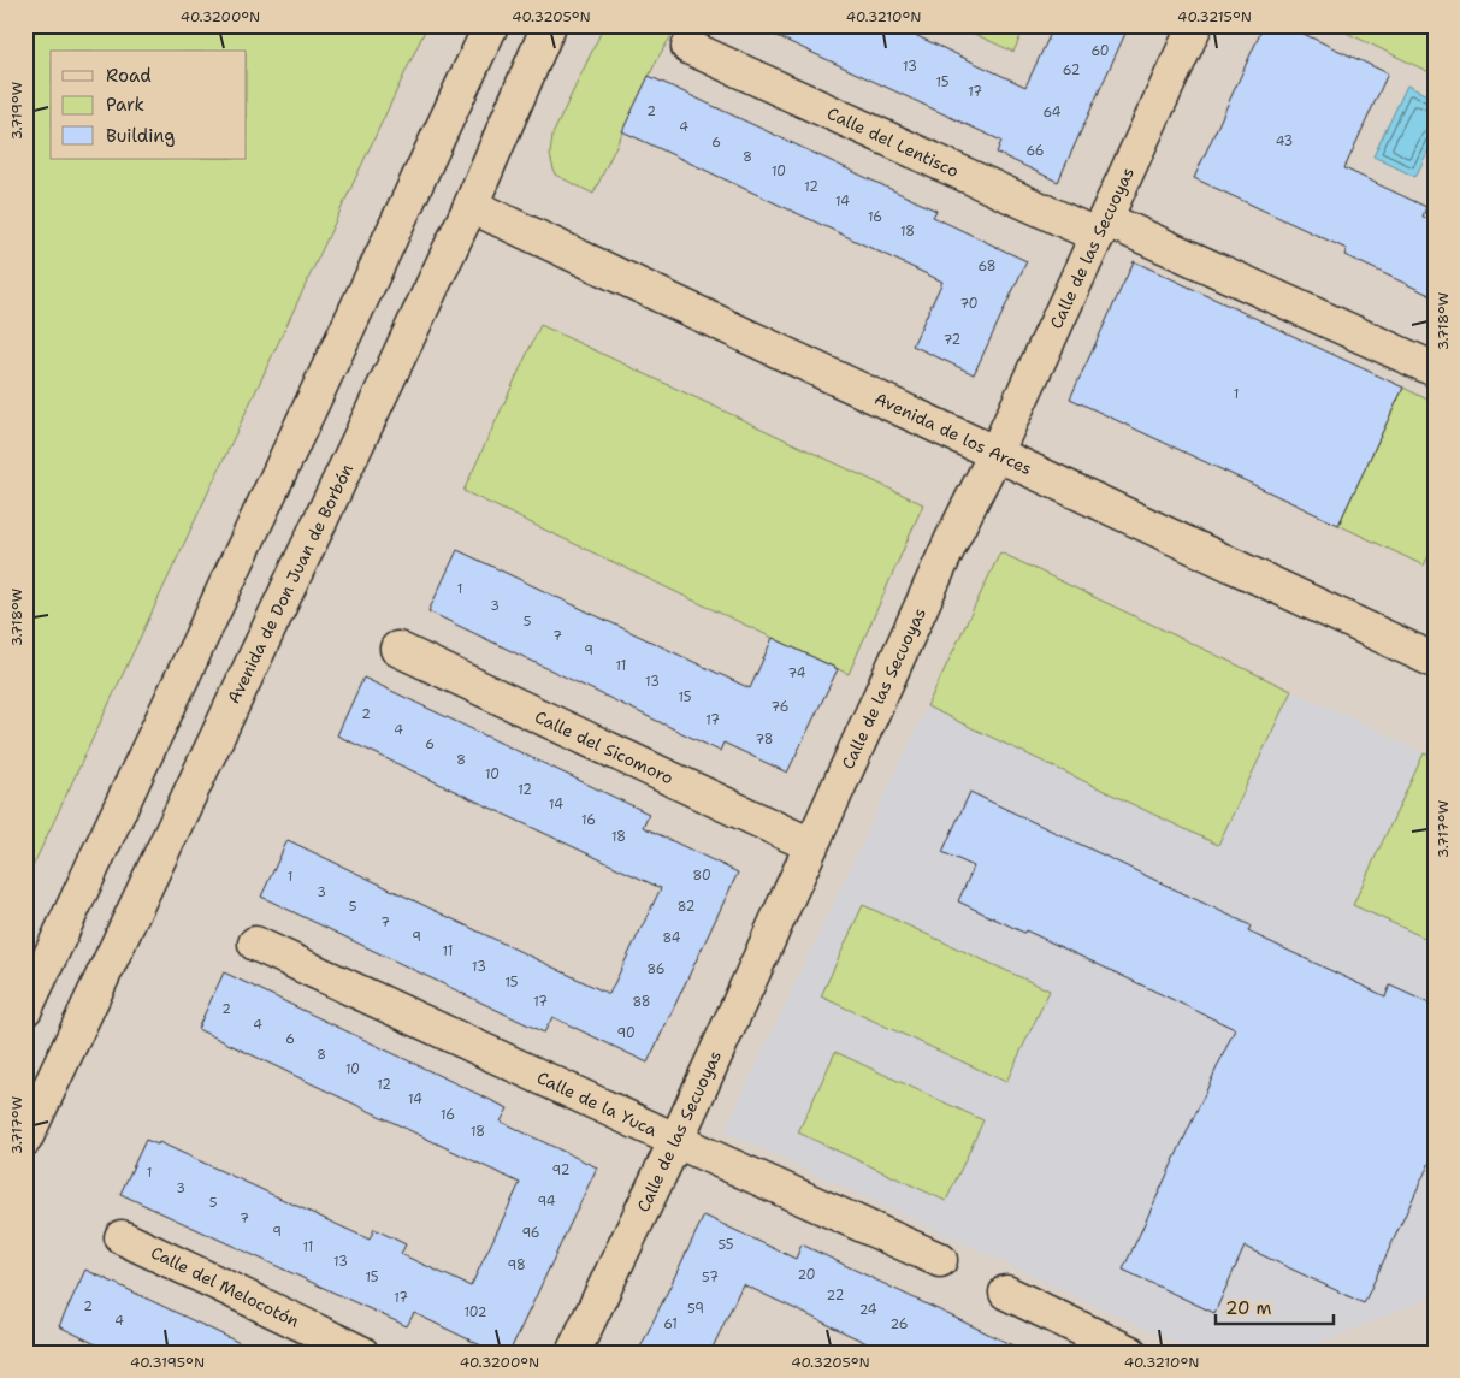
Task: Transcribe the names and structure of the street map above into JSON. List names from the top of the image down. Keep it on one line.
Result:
{"streets":{"street":["Calle del Lentisco","Calle de las Secuoyas","Avenida de los Arces","Avenida de Don Juan de Borbón","Calle del Sicomoro","Calle de la Yuca","Calle del Melocotón"]},"crossings":[["Calle del Lentisco","Calle de las Secuoyas"],["Calle de las Secuoyas","Avenida de los Arces"],["Calle de las Secuoyas","Calle del Sicomoro"],["Calle de las Secuoyas","Calle de la Yuca"],["Avenida de los Arces","Avenida de Don Juan de Borbón"]],"house_numbers":["60","13","62","15","17","2","64","4","43","6","66","8","10","12","14","16","18","68","70","72","1","1","3","5","7","9","11","74","13","15","76","2","17","4","78","6","8","10","12","14","16","18","80","1","3","5","82","7","9","84","11","13","86","15","17","88","2","4","90","6","8","10","12","14","16","18","92","1","3","94","5","7","9","96","55","11","13","98","20","15","57","22","17","2","59","24","102","4","61","26"],"legend":["Road","Park","Building"],"scale_bar":"20 m","coordinates":["40.3200°N","40.3205°N","40.3210°N","40.3215°N","3.719°W","3.718°W","3.717°W","40.3195°N"]}
